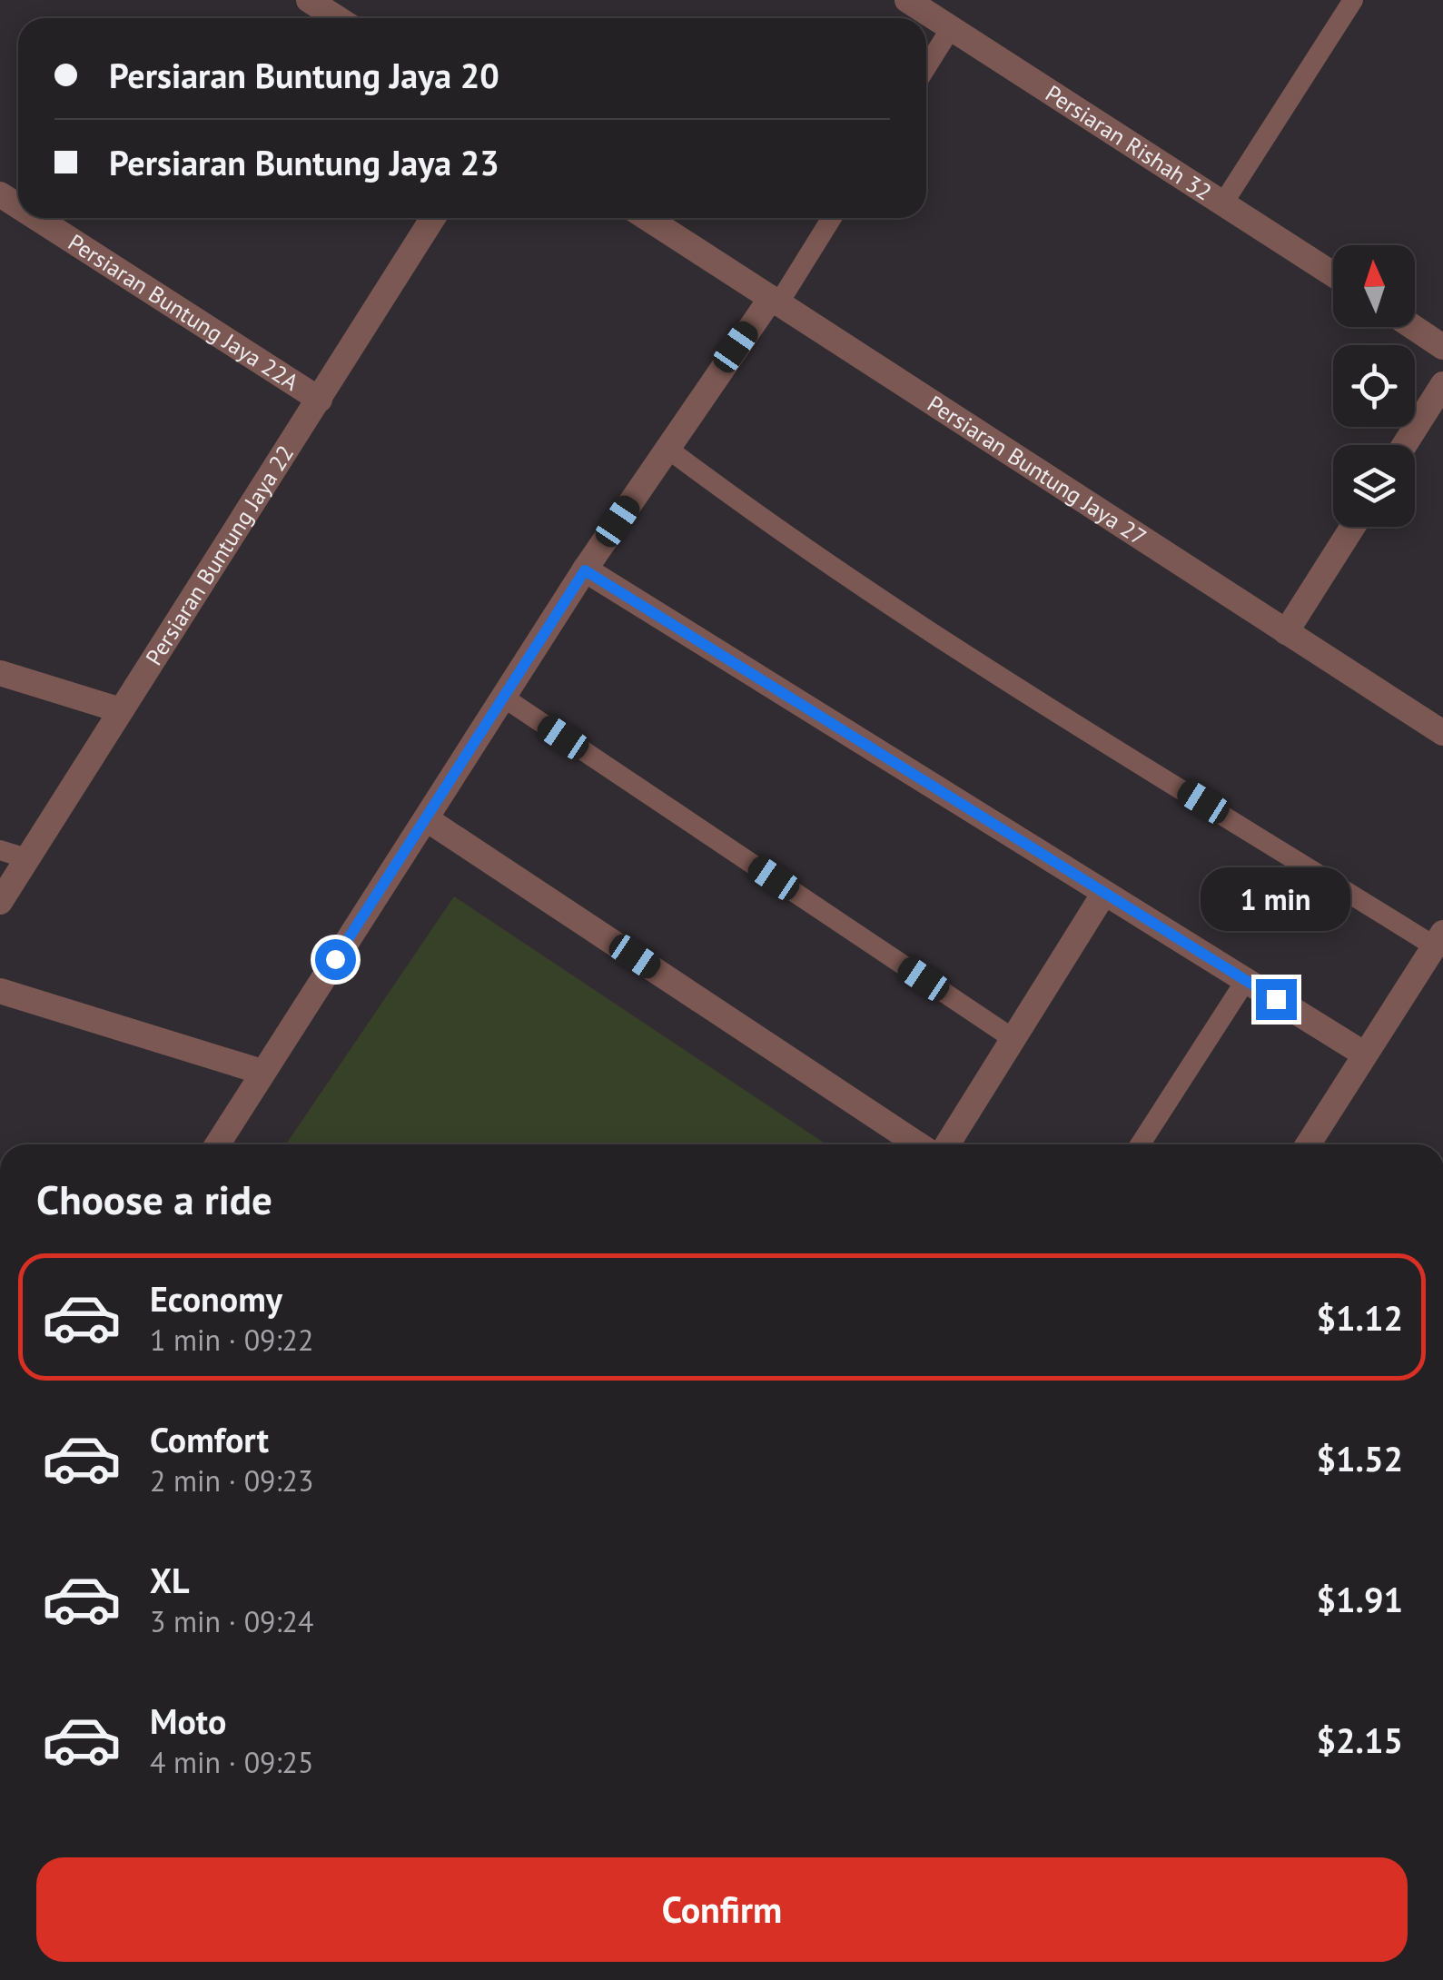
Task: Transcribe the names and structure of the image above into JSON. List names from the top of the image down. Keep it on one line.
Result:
{"streets":{"street":["Persiaran Rishah 32","Persiaran Buntung Jaya 22A","Persiaran Buntung Jaya 27","Persiaran Buntung Jaya 22"]},"crossings":[["Persiaran Buntung Jaya 22A","Persiaran Buntung Jaya 22"]],"north":"top","page":{"banner":["Persiaran Buntung Jaya 20","Persiaran Buntung Jaya 23"],"bubble":"1 min","heading":"Choose a ride","list":[{"name":"Economy","note":"1 min · 09:22","value":"$1.12"},{"name":"Comfort","note":"2 min · 09:23","value":"$1.52"},{"name":"XL","note":"3 min · 09:24","value":"$1.91"},{"name":"Moto","note":"4 min · 09:25","value":"$2.15"}],"buttons":"Confirm"}}
